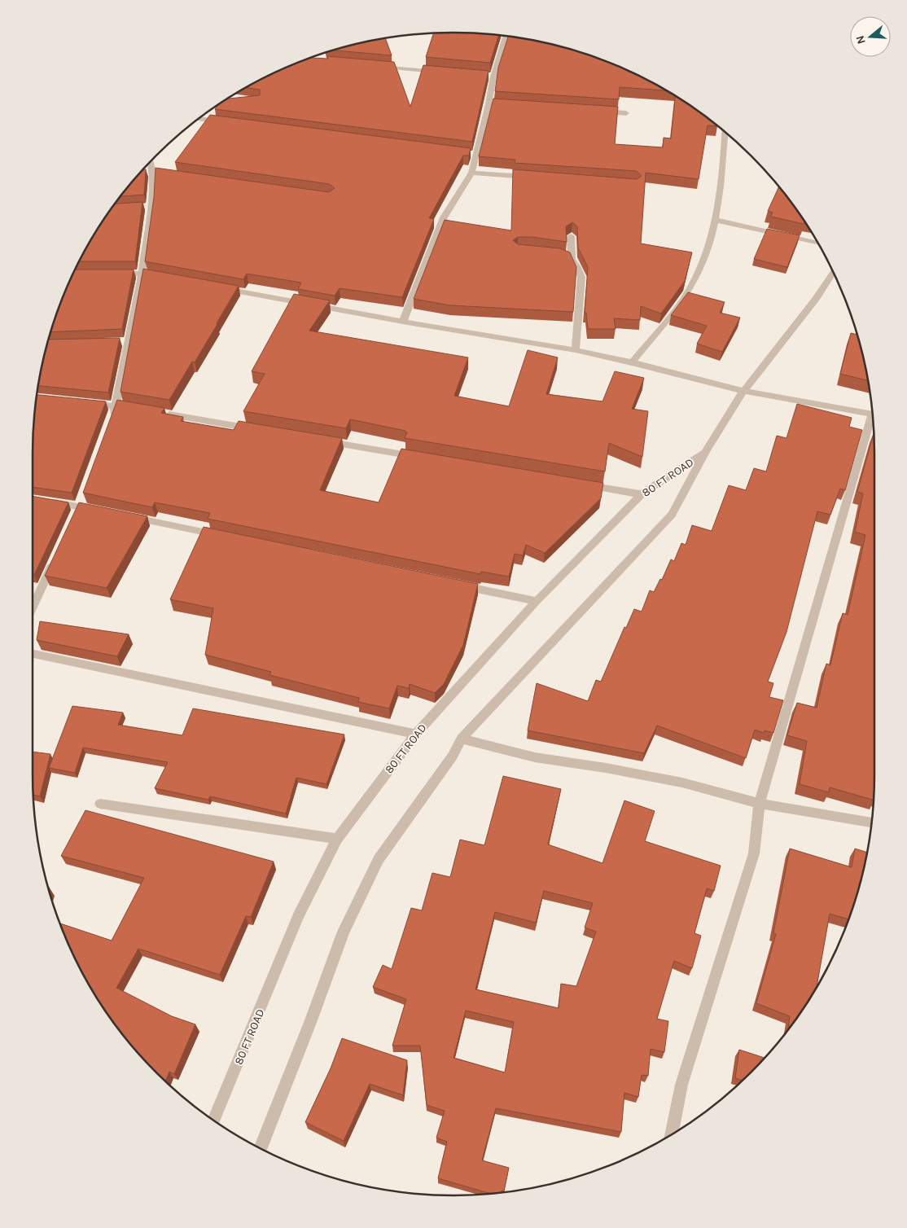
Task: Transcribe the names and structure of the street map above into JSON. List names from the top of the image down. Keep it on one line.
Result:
{"streets":{"street":["80 FT ROAD"]},"north":"left"}
